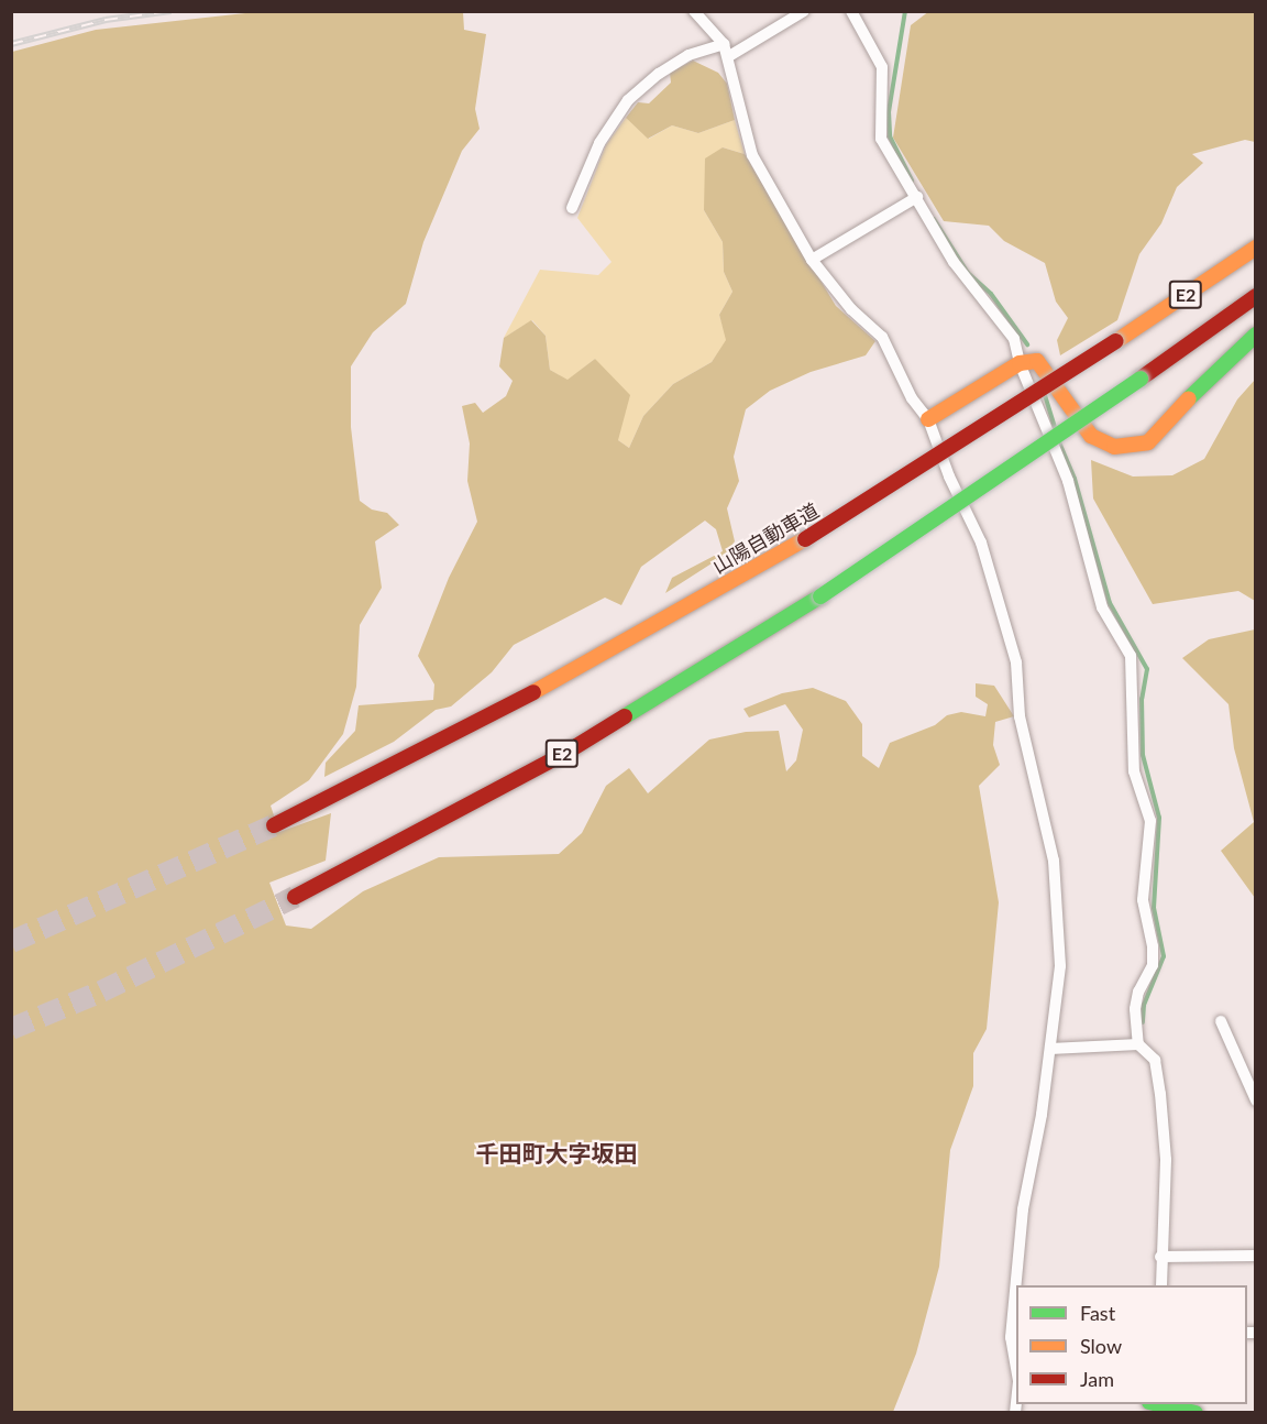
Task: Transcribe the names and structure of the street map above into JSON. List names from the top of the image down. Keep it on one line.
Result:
{"streets":{"main road":["E2","山陽自動車道"]},"districts":["千田町大字坂田"],"legend":["Fast","Slow","Jam"]}
